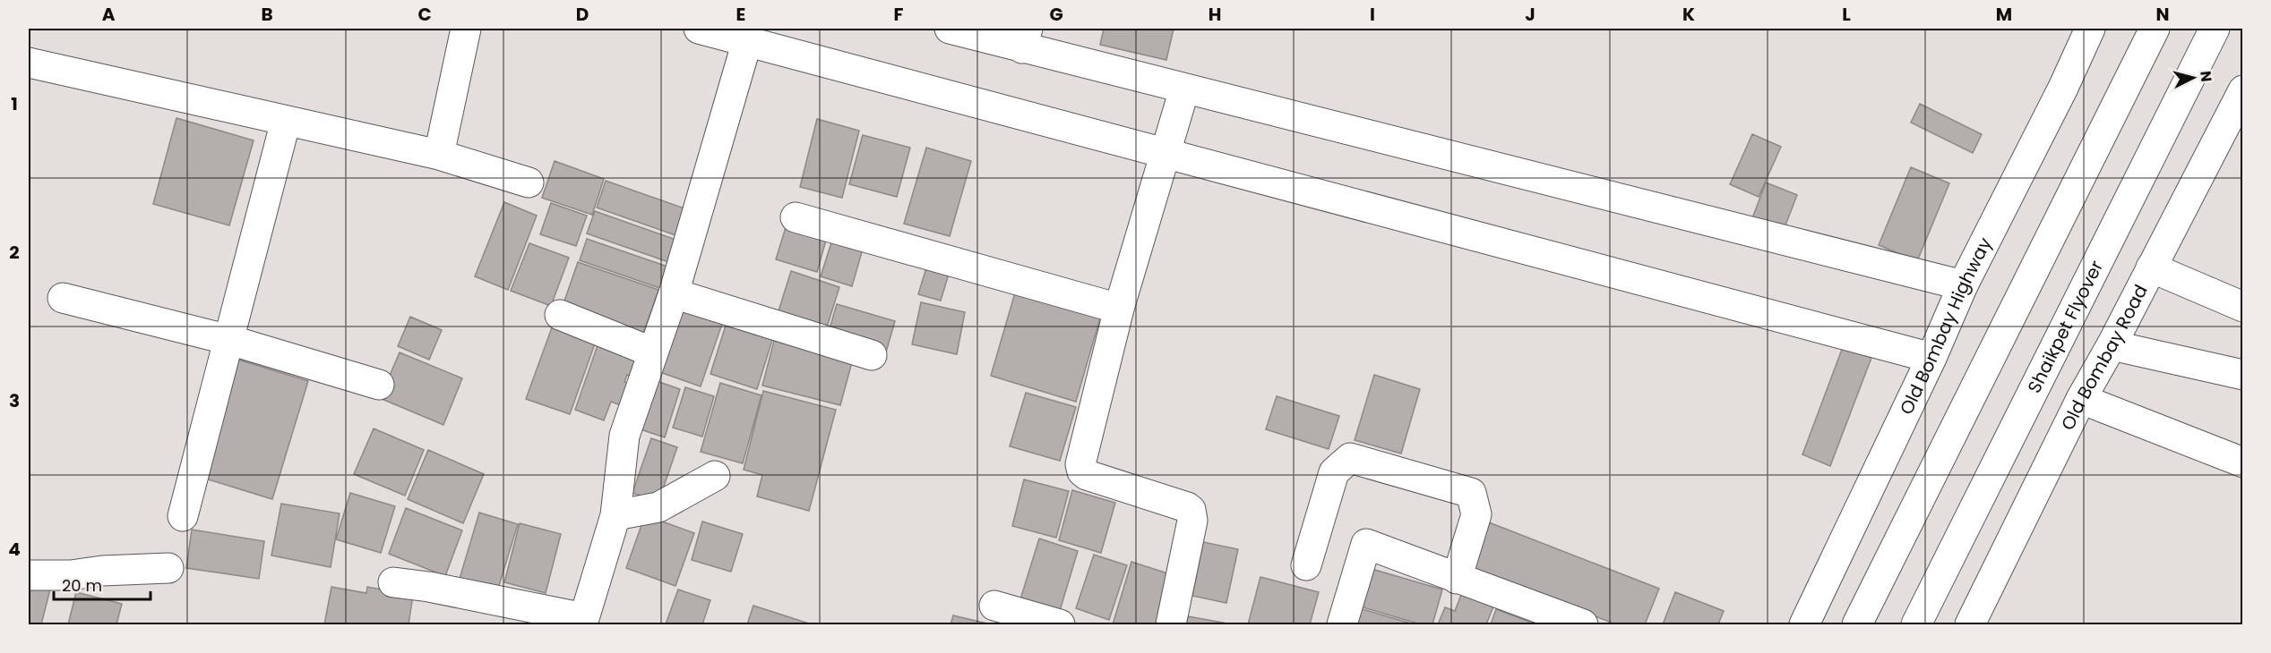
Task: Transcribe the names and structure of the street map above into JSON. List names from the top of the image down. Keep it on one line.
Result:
{"streets":{"street":["Old Bombay Highway","Shaikpet Flyover","Old Bombay Road"]},"scale_bar":"20 m","north":"right","grid":{"columns":["A","B","C","D","E","F","G","H","I","J","K","L","M","N"],"rows":["1","2","3","4"]}}
